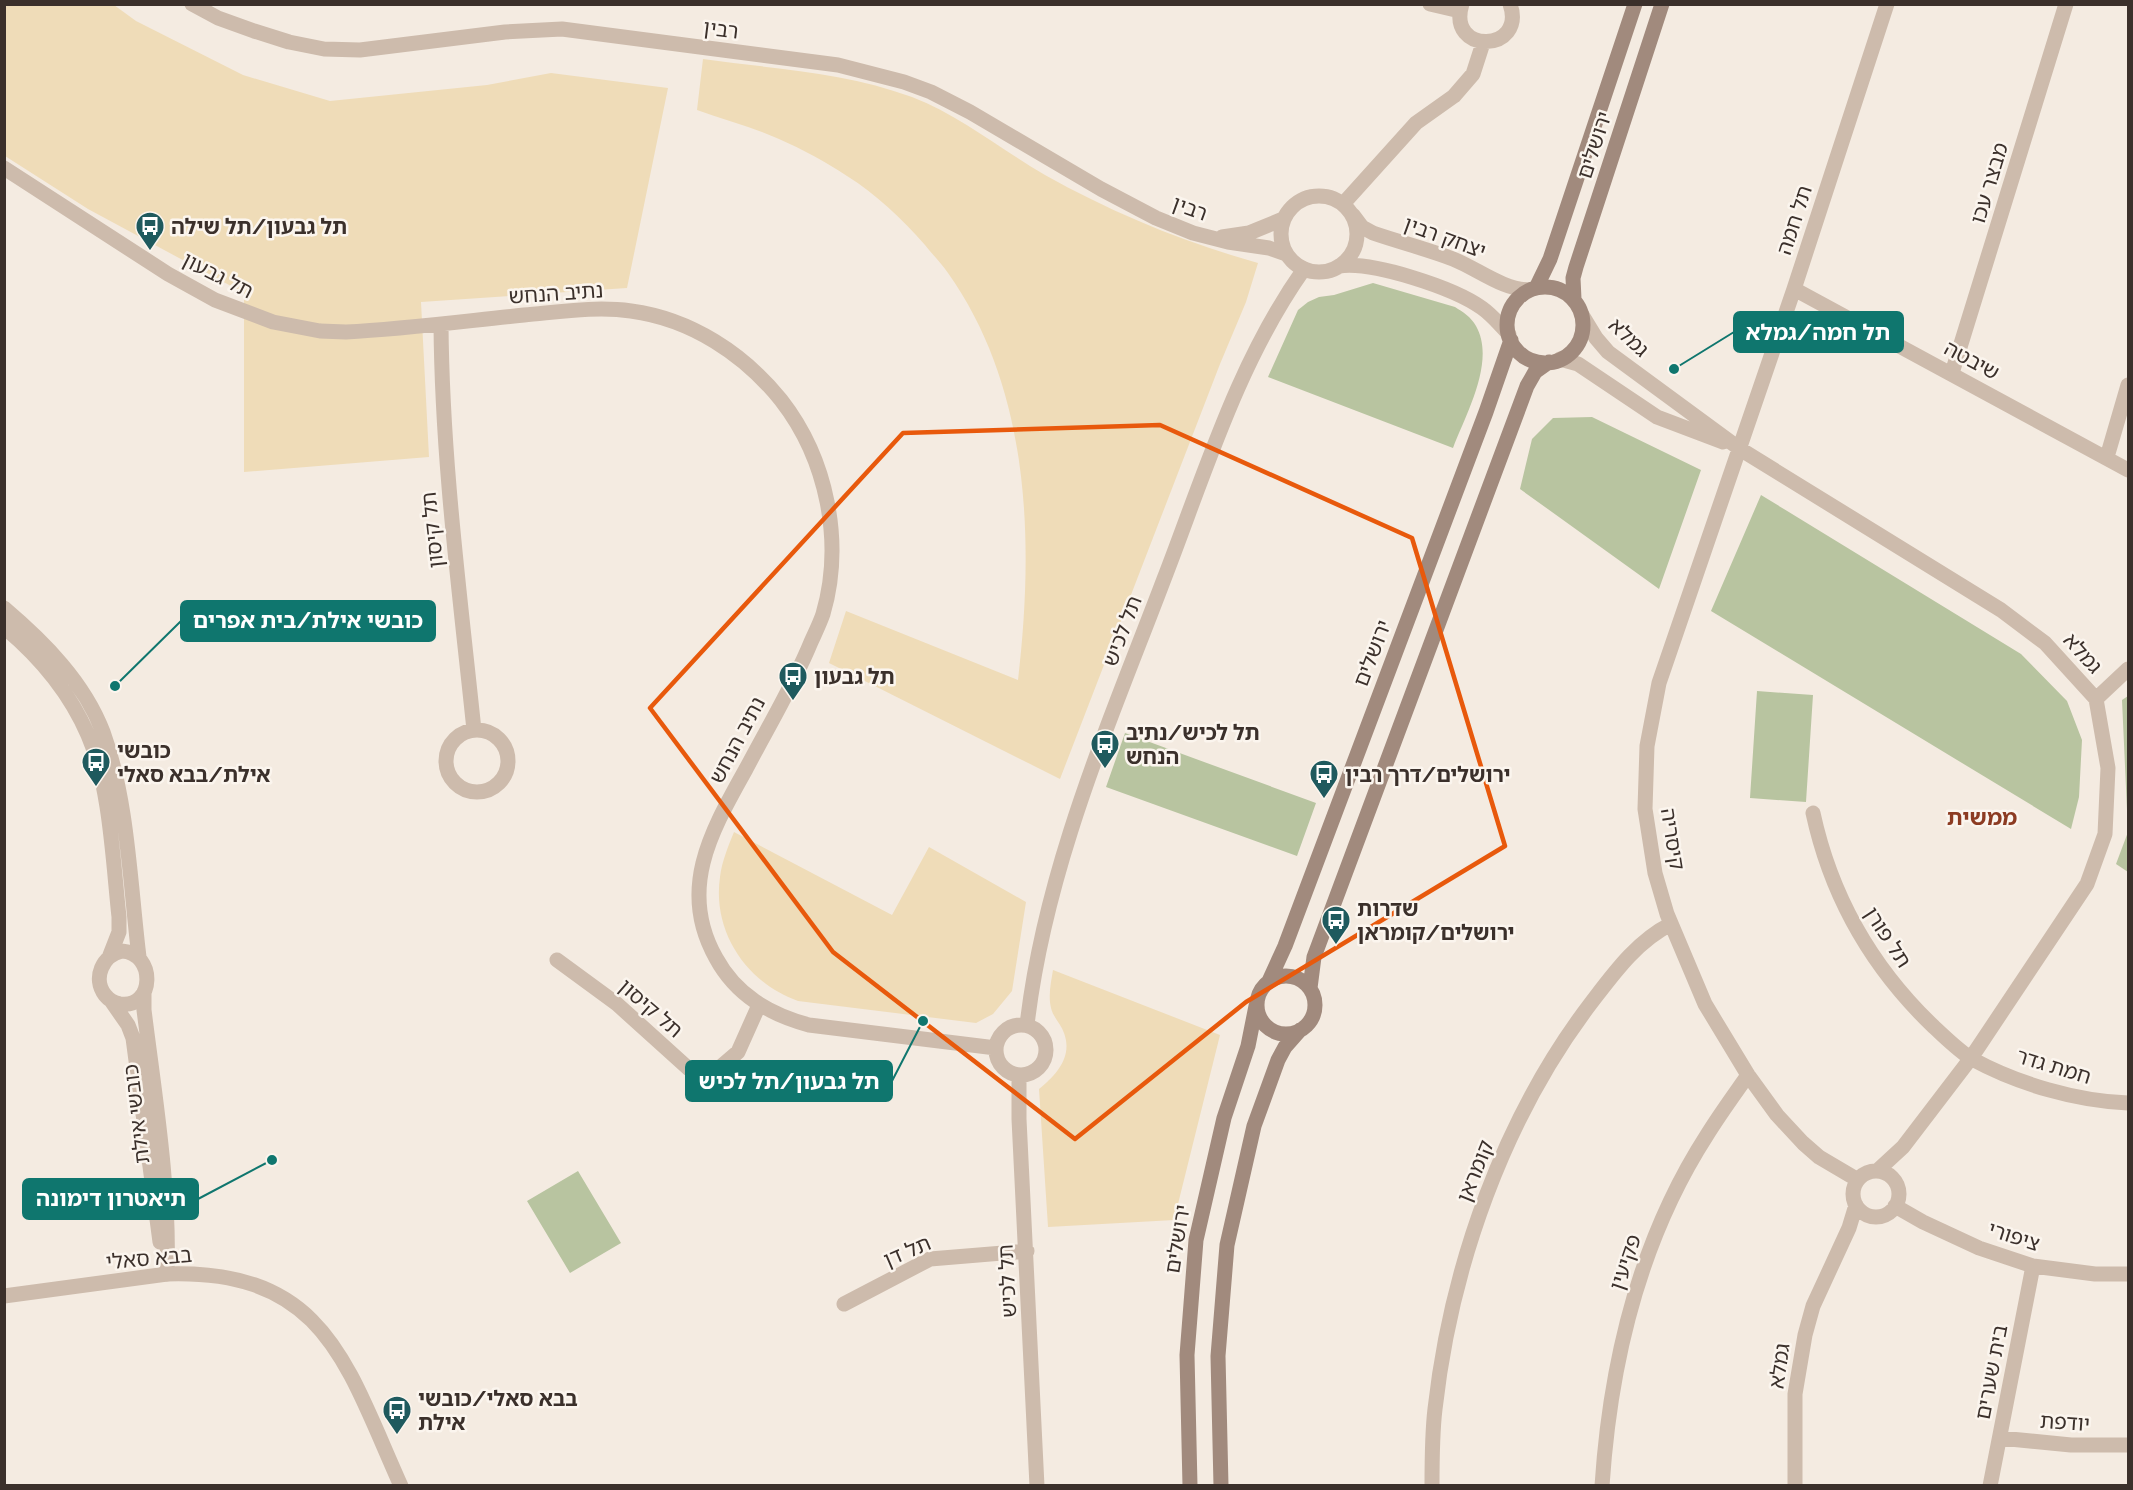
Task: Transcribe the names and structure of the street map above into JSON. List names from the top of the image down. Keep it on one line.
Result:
{"streets":{"main road":["ירושלים"],"street":["רבין","מבצר עכו","תל חמה","יצחק רבין","תל גבעון","נתיב הנחש","גמלא","שיבטה","תל קיסון","תל לכיש","קיסריה","תל פורן","חמת גדר","כובשי אילת","קומראן","ציפורי","תל דן","בבא סאלי","פקיעין","בית שערים","יודפת"]},"crossings":[["ירושלים","יצחק רבין"],["ירושלים","גמלא"],["מבצר עכו","שיבטה"],["תל חמה","גמלא"],["תל חמה","שיבטה"],["תל חמה","קיסריה"],["יצחק רבין","גמלא"],["יצחק רבין","תל לכיש"],["תל גבעון","נתיב הנחש"],["תל גבעון","תל קיסון"],["נתיב הנחש","תל קיסון"],["נתיב הנחש","תל לכיש"],["גמלא","קיסריה"],["גמלא","תל פורן"],["גמלא","חמת גדר"],["גמלא","ציפורי"],["תל לכיש","תל דן"],["קיסריה","קומראן"],["קיסריה","ציפורי"],["קיסריה","פקיעין"],["תל פורן","חמת גדר"],["כובשי אילת","בבא סאלי"],["ציפורי","בית שערים"],["בית שערים","יודפת"]],"districts":["ממשית"],"places":{"bus stop":["תל גבעון/תל שילה","תל גבעון","תל לכיש/נתיב הנחש","כובשי אילת/בבא סאלי","ירושלים/דרך רבין","שדרות ירושלים/קומראן","בבא סאלי/כובשי אילת"],"other":["תל חמה/גמלא","כובשי אילת/בית אפרים","תל גבעון/תל לכיש","תיאטרון דימונה"]}}
